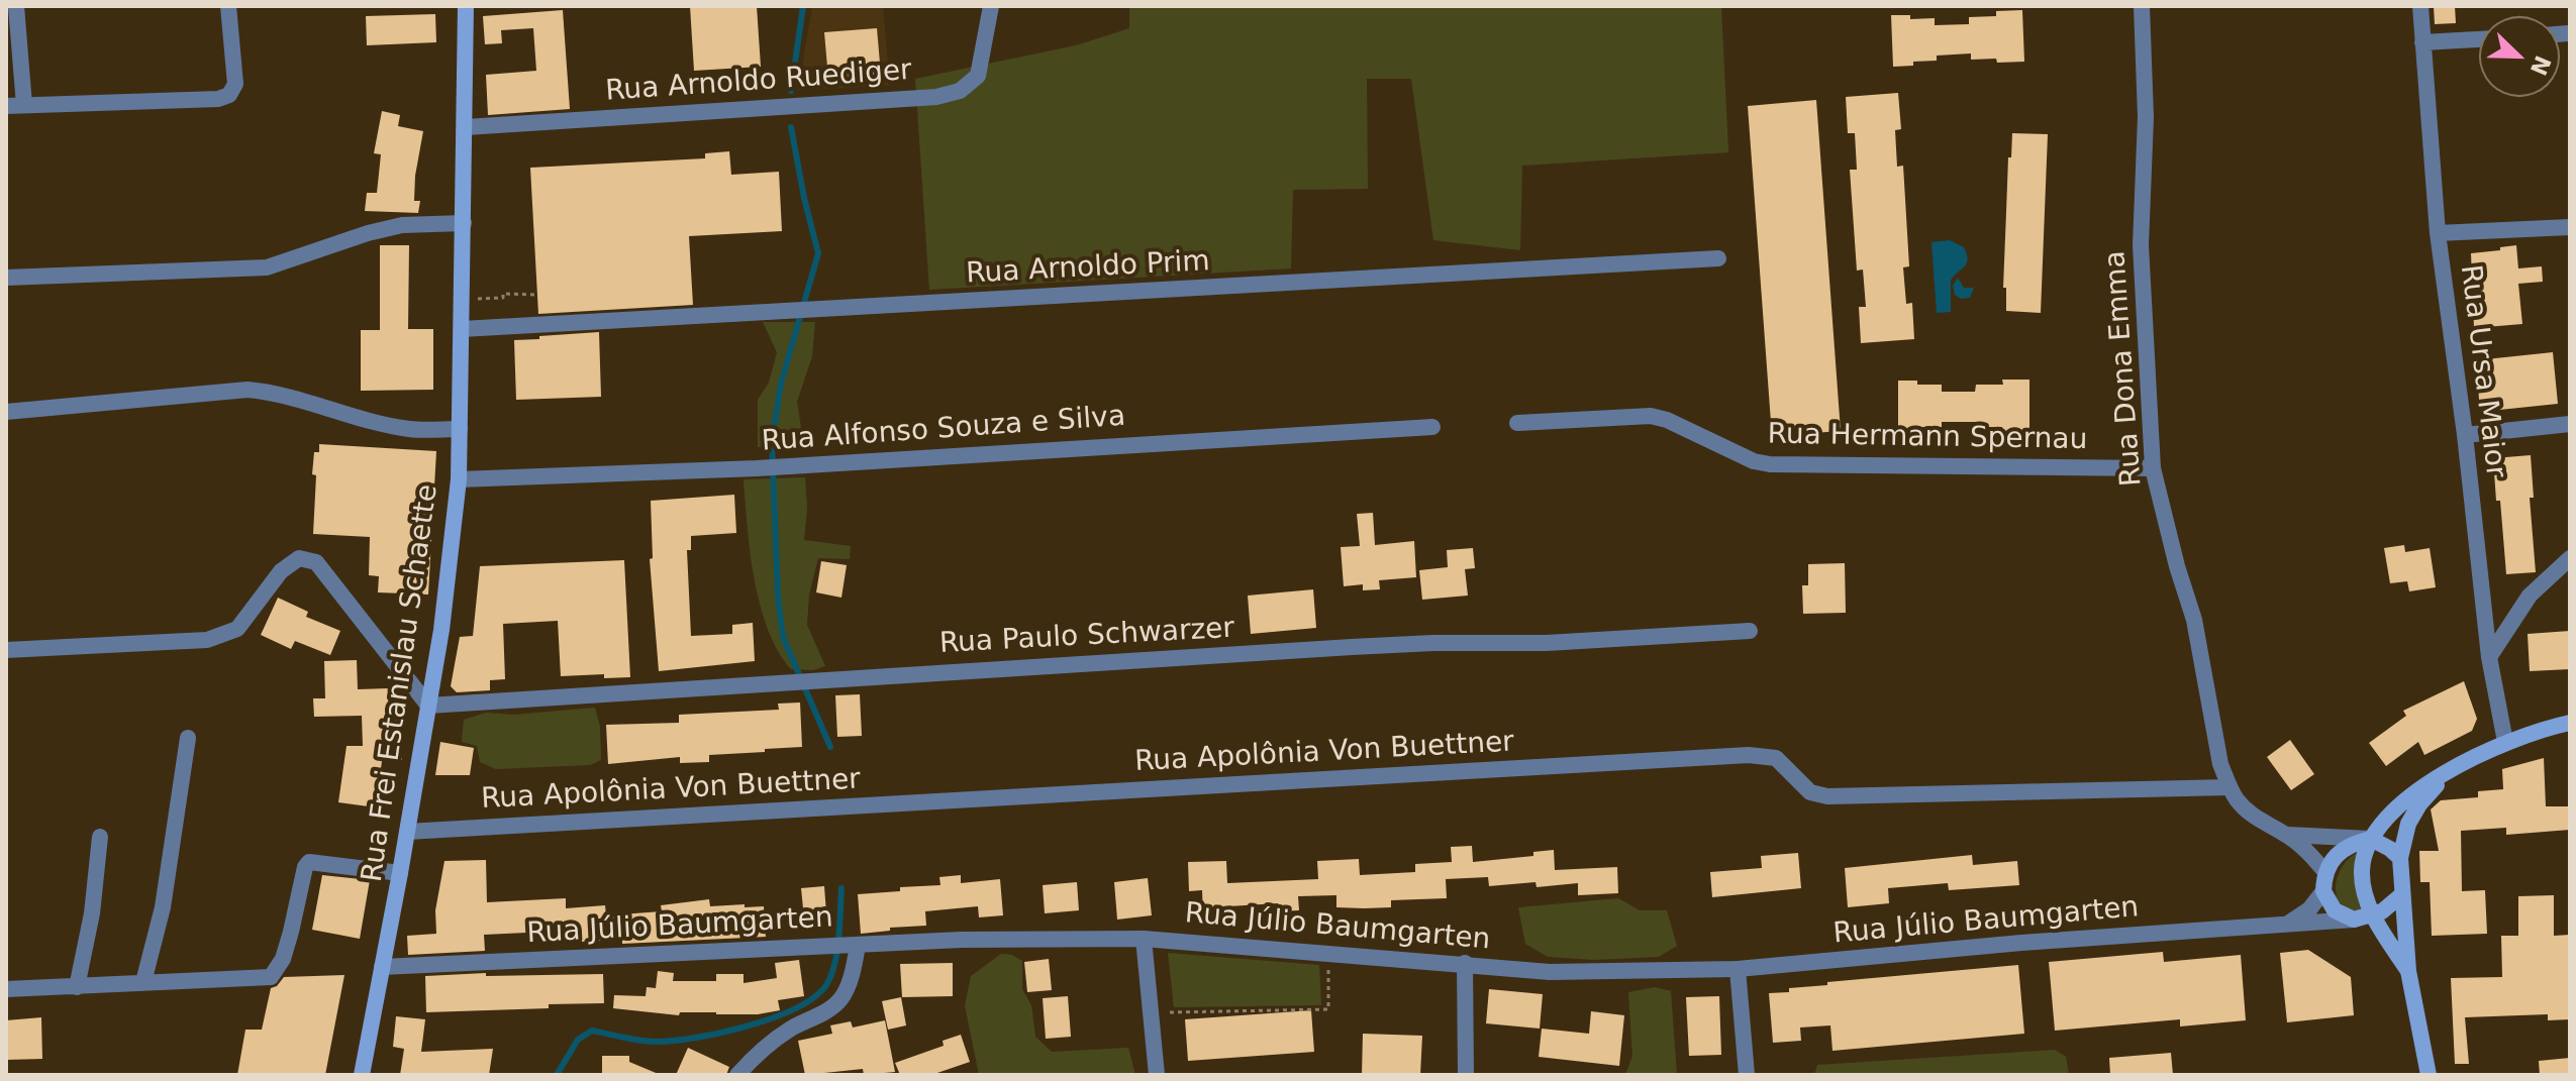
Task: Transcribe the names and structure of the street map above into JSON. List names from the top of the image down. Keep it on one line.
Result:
{"streets":{"main road":["Rua Frei Estanislau Schaette"],"street":["Rua Arnoldo Ruediger","Rua Arnoldo Prim","Rua Dona Emma","Rua Ursa Maior","Rua Alfonso Souza e Silva","Rua Hermann Spernau","Rua Paulo Schwarzer","Rua Apolônia Von Buettner","Rua Júlio Baumgarten"]},"crossings":[["Rua Arnoldo Ruediger","Rua Frei Estanislau Schaette"],["Rua Arnoldo Prim","Rua Frei Estanislau Schaette"],["Rua Dona Emma","Rua Hermann Spernau"],["Rua Dona Emma","Rua Apolônia Von Buettner"],["Rua Alfonso Souza e Silva","Rua Frei Estanislau Schaette"],["Rua Paulo Schwarzer","Rua Frei Estanislau Schaette"],["Rua Frei Estanislau Schaette","Rua Apolônia Von Buettner"],["Rua Frei Estanislau Schaette","Rua Júlio Baumgarten"]],"north":"bottom right"}
